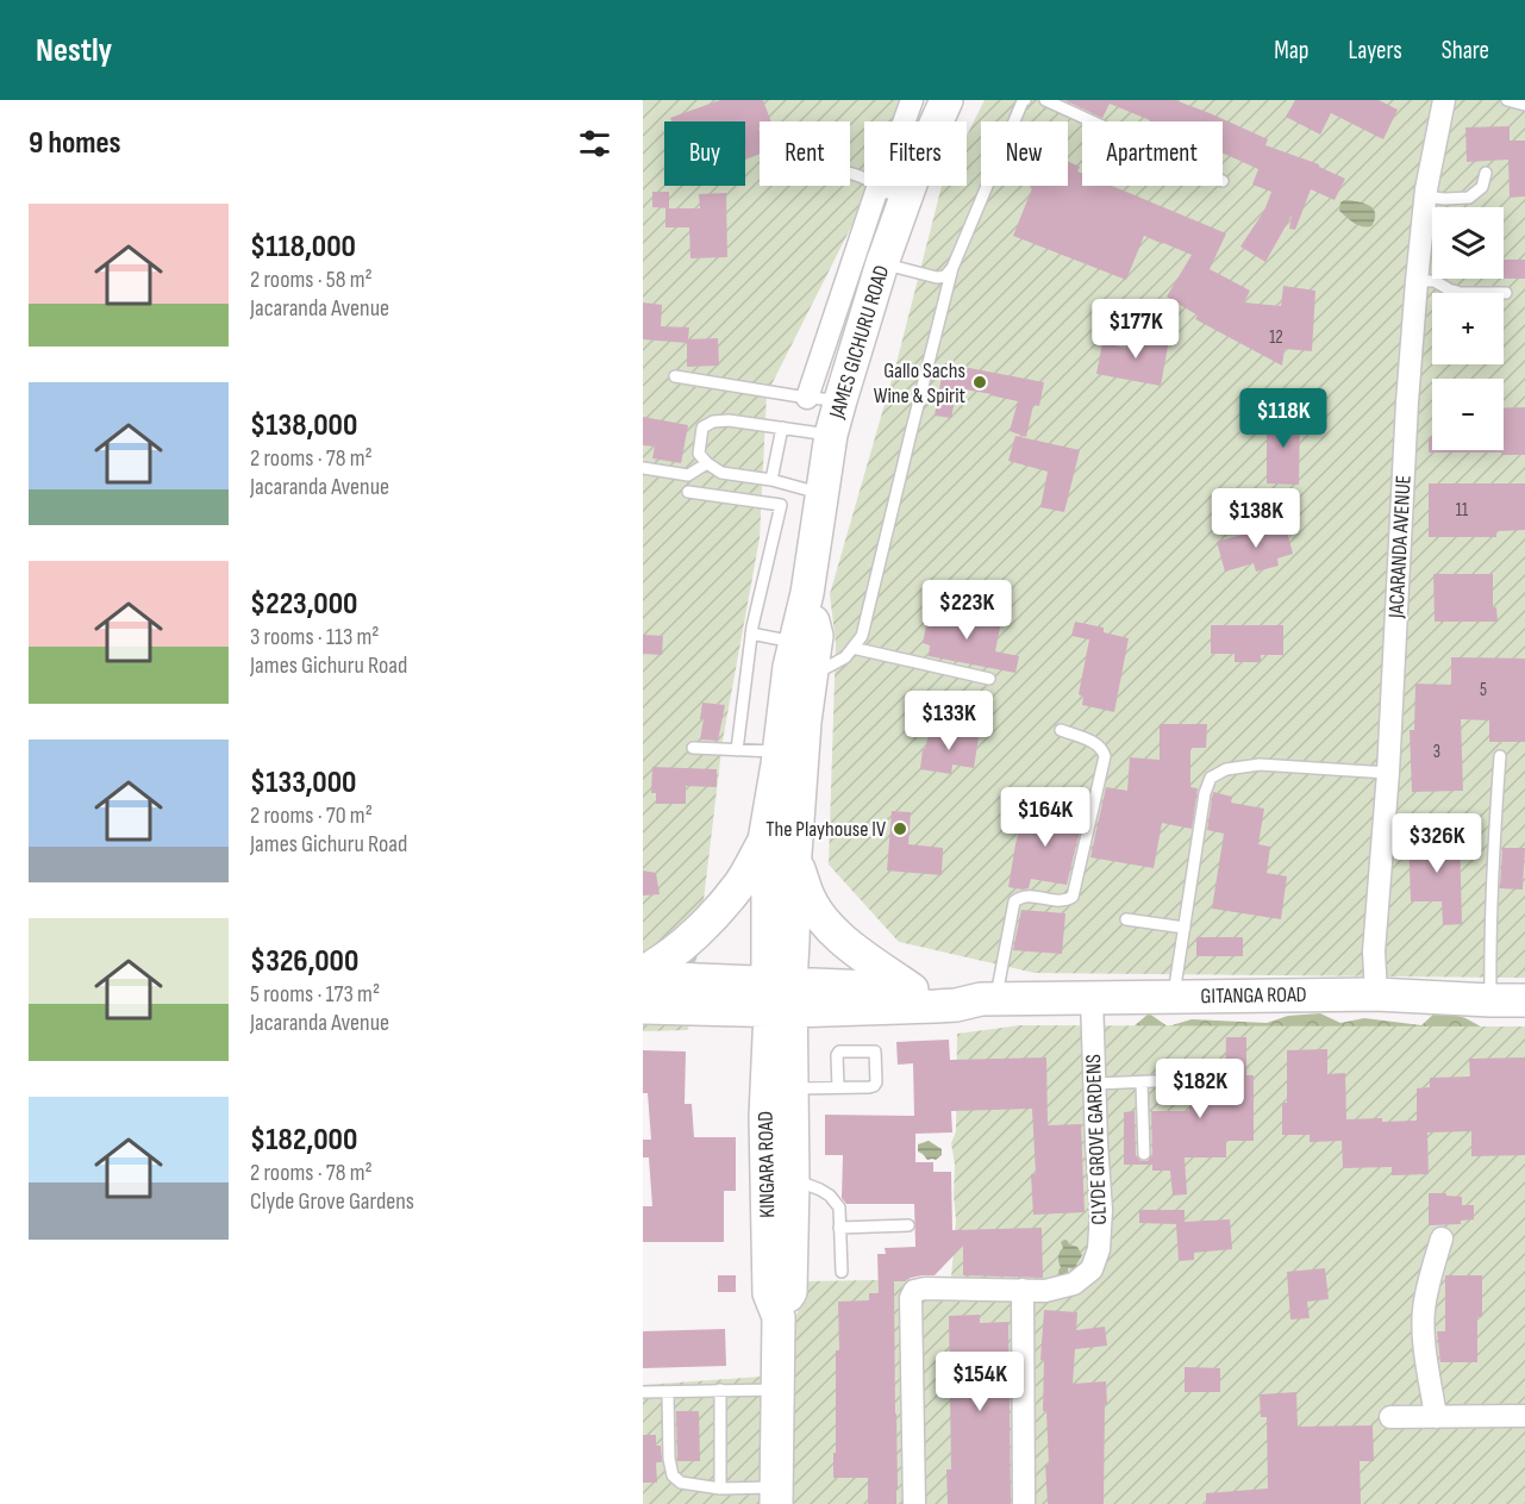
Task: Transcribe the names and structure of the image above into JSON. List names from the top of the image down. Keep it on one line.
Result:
{"streets":{"main road":["JAMES GICHURU ROAD","GITANGA ROAD","KINGARA ROAD"],"street":["JACARANDA AVENUE","CLYDE GROVE GARDENS"]},"crossings":[["JAMES GICHURU ROAD","GITANGA ROAD"],["JAMES GICHURU ROAD","KINGARA ROAD"],["JACARANDA AVENUE","GITANGA ROAD"],["GITANGA ROAD","CLYDE GROVE GARDENS"],["GITANGA ROAD","KINGARA ROAD"]],"places":["Gallo Sachs Wine & Spirit","The Playhouse IV"],"house_numbers":["12","11","5","3"],"page":{"header":"Nestly","nav":["Map","Layers","Share"],"heading":"9 homes","chip":["Buy","Rent","Filters","New","Apartment"],"list":[{"name":"$118,000","note":"2 rooms · 58 m² · Jacaranda Avenue"},{"name":"$138,000","note":"2 rooms · 78 m² · Jacaranda Avenue"},{"name":"$223,000","note":"3 rooms · 113 m² · James Gichuru Road"},{"name":"$133,000","note":"2 rooms · 70 m² · James Gichuru Road"},{"name":"$326,000","note":"5 rooms · 173 m² · Jacaranda Avenue"},{"name":"$182,000","note":"2 rooms · 78 m² · Clyde Grove Gardens"}],"map_buttons":["+","−"],"price":["$177K","$118K","$138K","$223K","$133K","$164K","$326K","$182K","$154K"]}}
